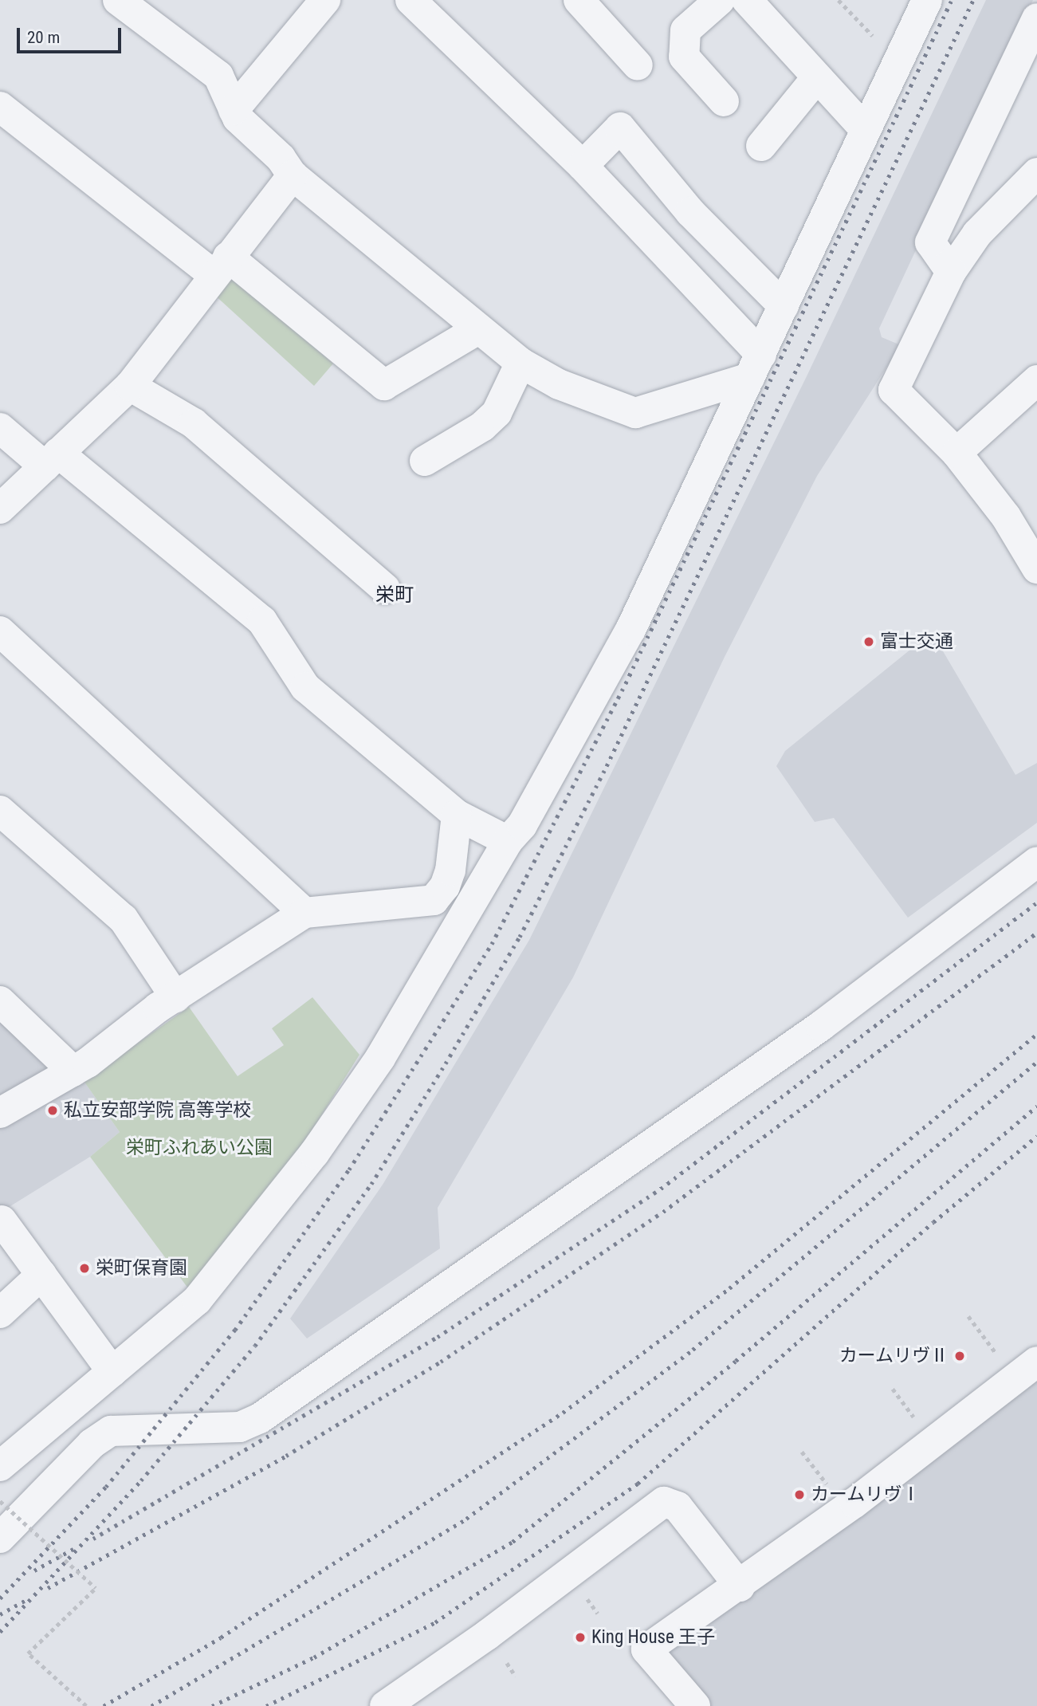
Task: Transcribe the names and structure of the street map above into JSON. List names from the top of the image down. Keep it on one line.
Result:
{"districts":["栄町"],"parks":["栄町ふれあい公園"],"places":["富士交通","私立安部学院 高等学校","栄町保育園","カームリヴⅡ","カームリヴⅠ","King House 王子"],"scale_bar":"20 m"}
